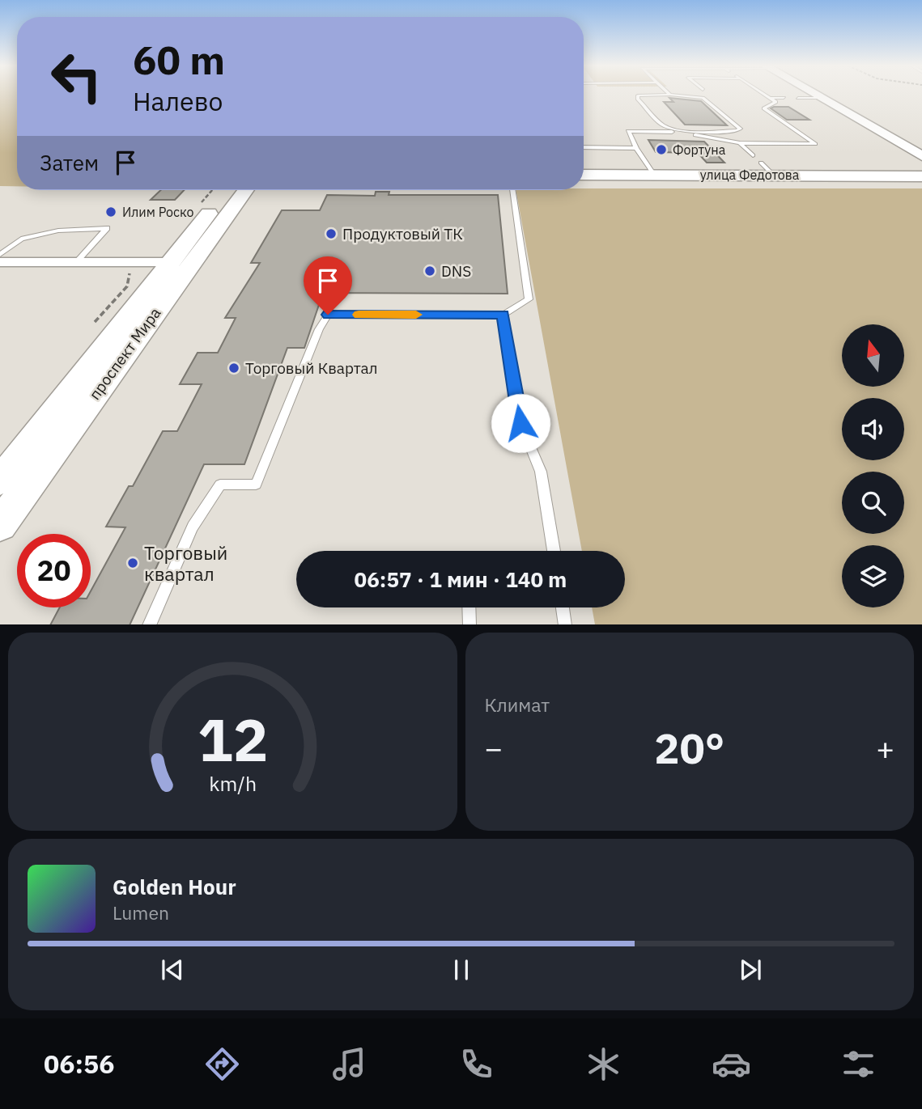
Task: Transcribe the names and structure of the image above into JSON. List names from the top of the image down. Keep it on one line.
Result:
{"streets":{"street":["улица Федотова","проспект Мира"]},"places":["Фортуна","Илим Роско","Продуктовый ТК","DNS","Торговый Квартал","Торговый квартал"],"north":"top","page":{"turn":["60 m","Налево"],"then":"Затем","limit":"20","trip":"06:57 · 1 мин · 140 m","tile":"Климат","heat":["−","20°","+"],"song":["Golden Hour","Lumen"],"tabs":"06:56","gauge":["12","km/h"]}}
